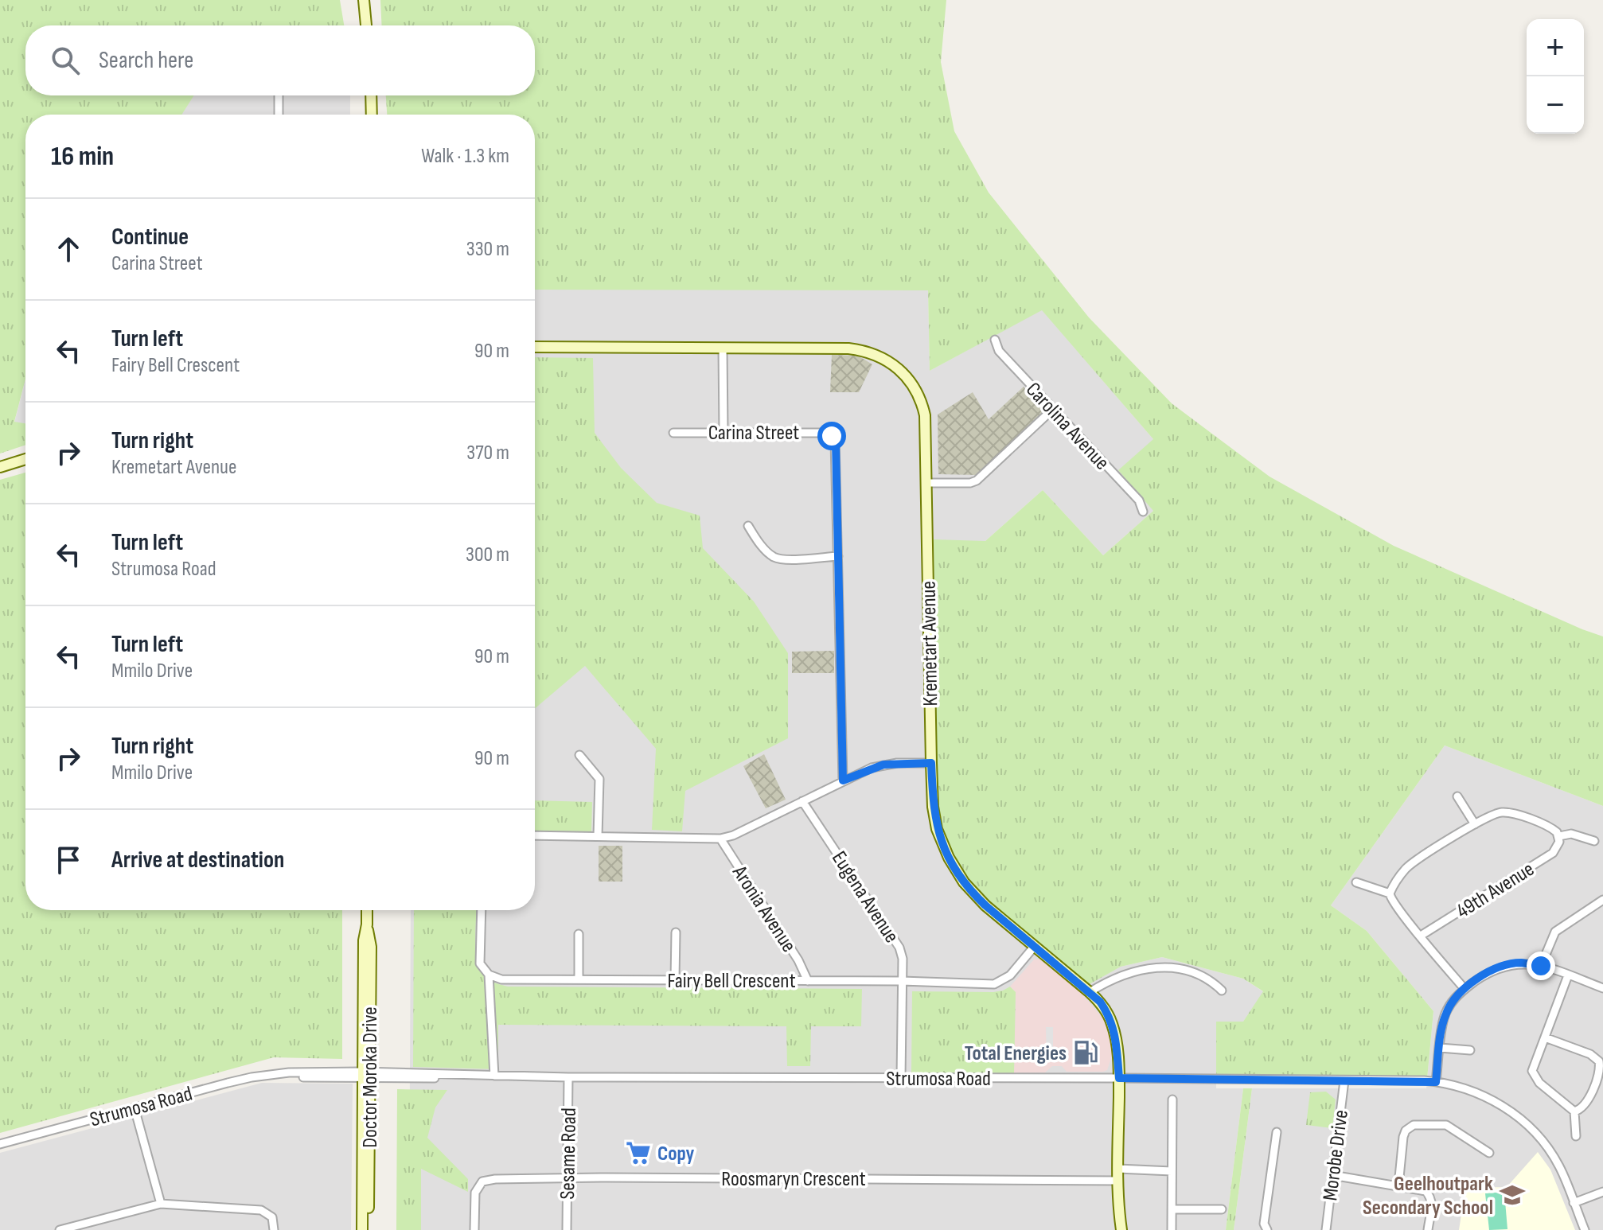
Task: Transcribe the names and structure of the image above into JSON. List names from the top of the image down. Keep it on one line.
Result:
{"streets":{"street":["Carolina Avenue","Carina Street","Kremetart Avenue","49th Avenue","Eugena Avenue","Aronia Avenue","Fairy Bell Crescent","Doctor Moroka Drive","Strumosa Road","Sesame Road","Morobe Drive","Roosmaryn Crescent"]},"crossings":[["Kremetart Avenue","Fairy Bell Crescent"],["Kremetart Avenue","Strumosa Road"],["Kremetart Avenue","Roosmaryn Crescent"],["Eugena Avenue","Fairy Bell Crescent"],["Eugena Avenue","Strumosa Road"],["Aronia Avenue","Fairy Bell Crescent"],["Doctor Moroka Drive","Strumosa Road"],["Strumosa Road","Sesame Road"],["Strumosa Road","Morobe Drive"],["Sesame Road","Roosmaryn Crescent"]],"places":{"fuel station":["Total Energies"],"supermarket":["Copy"],"school or university":["Geelhoutpark Secondary School"]},"page":{"map_buttons":["+","−"],"search":"Search here","heading":["16 min","Walk · 1.3 km"],"list":[["Continue","Carina Street","330 m"],["Turn left","Fairy Bell Crescent","90 m"],["Turn right","Kremetart Avenue","370 m"],["Turn left","Strumosa Road","300 m"],["Turn left","Mmilo Drive","90 m"],["Turn right","Mmilo Drive","90 m"],"Arrive at destination"]}}
